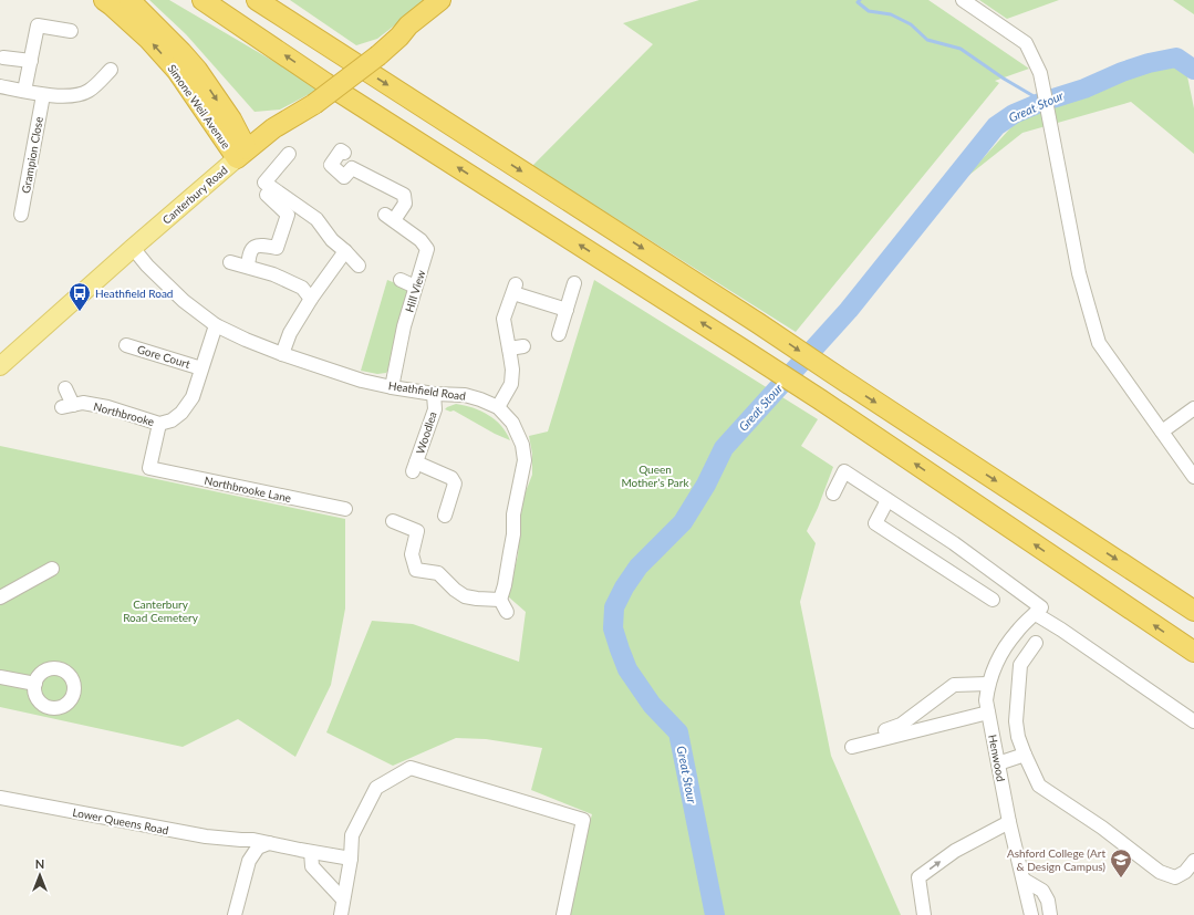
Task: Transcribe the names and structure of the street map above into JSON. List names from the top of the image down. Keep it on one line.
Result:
{"streets":{"highway":["Simone Weil Avenue","Canterbury Road"],"street":["Grampion Close","Hill View","Gore Court","Heathfield Road","Northbrooke","Woodlea","Northbrooke Lane","Henwood","Lower Queens Road"]},"crossings":[["Simone Weil Avenue","Canterbury Road"],["Canterbury Road","Heathfield Road"],["Hill View","Heathfield Road"],["Gore Court","Northbrooke"],["Heathfield Road","Woodlea"],["Northbrooke","Northbrooke Lane"]],"water":["Great Stour"],"parks":["Queen Mother’s Park","Canterbury Road Cemetery"],"places":{"bus stop":["Heathfield Road"],"school or university":["Ashford College (Art & Design Campus)"]},"north":"top"}
